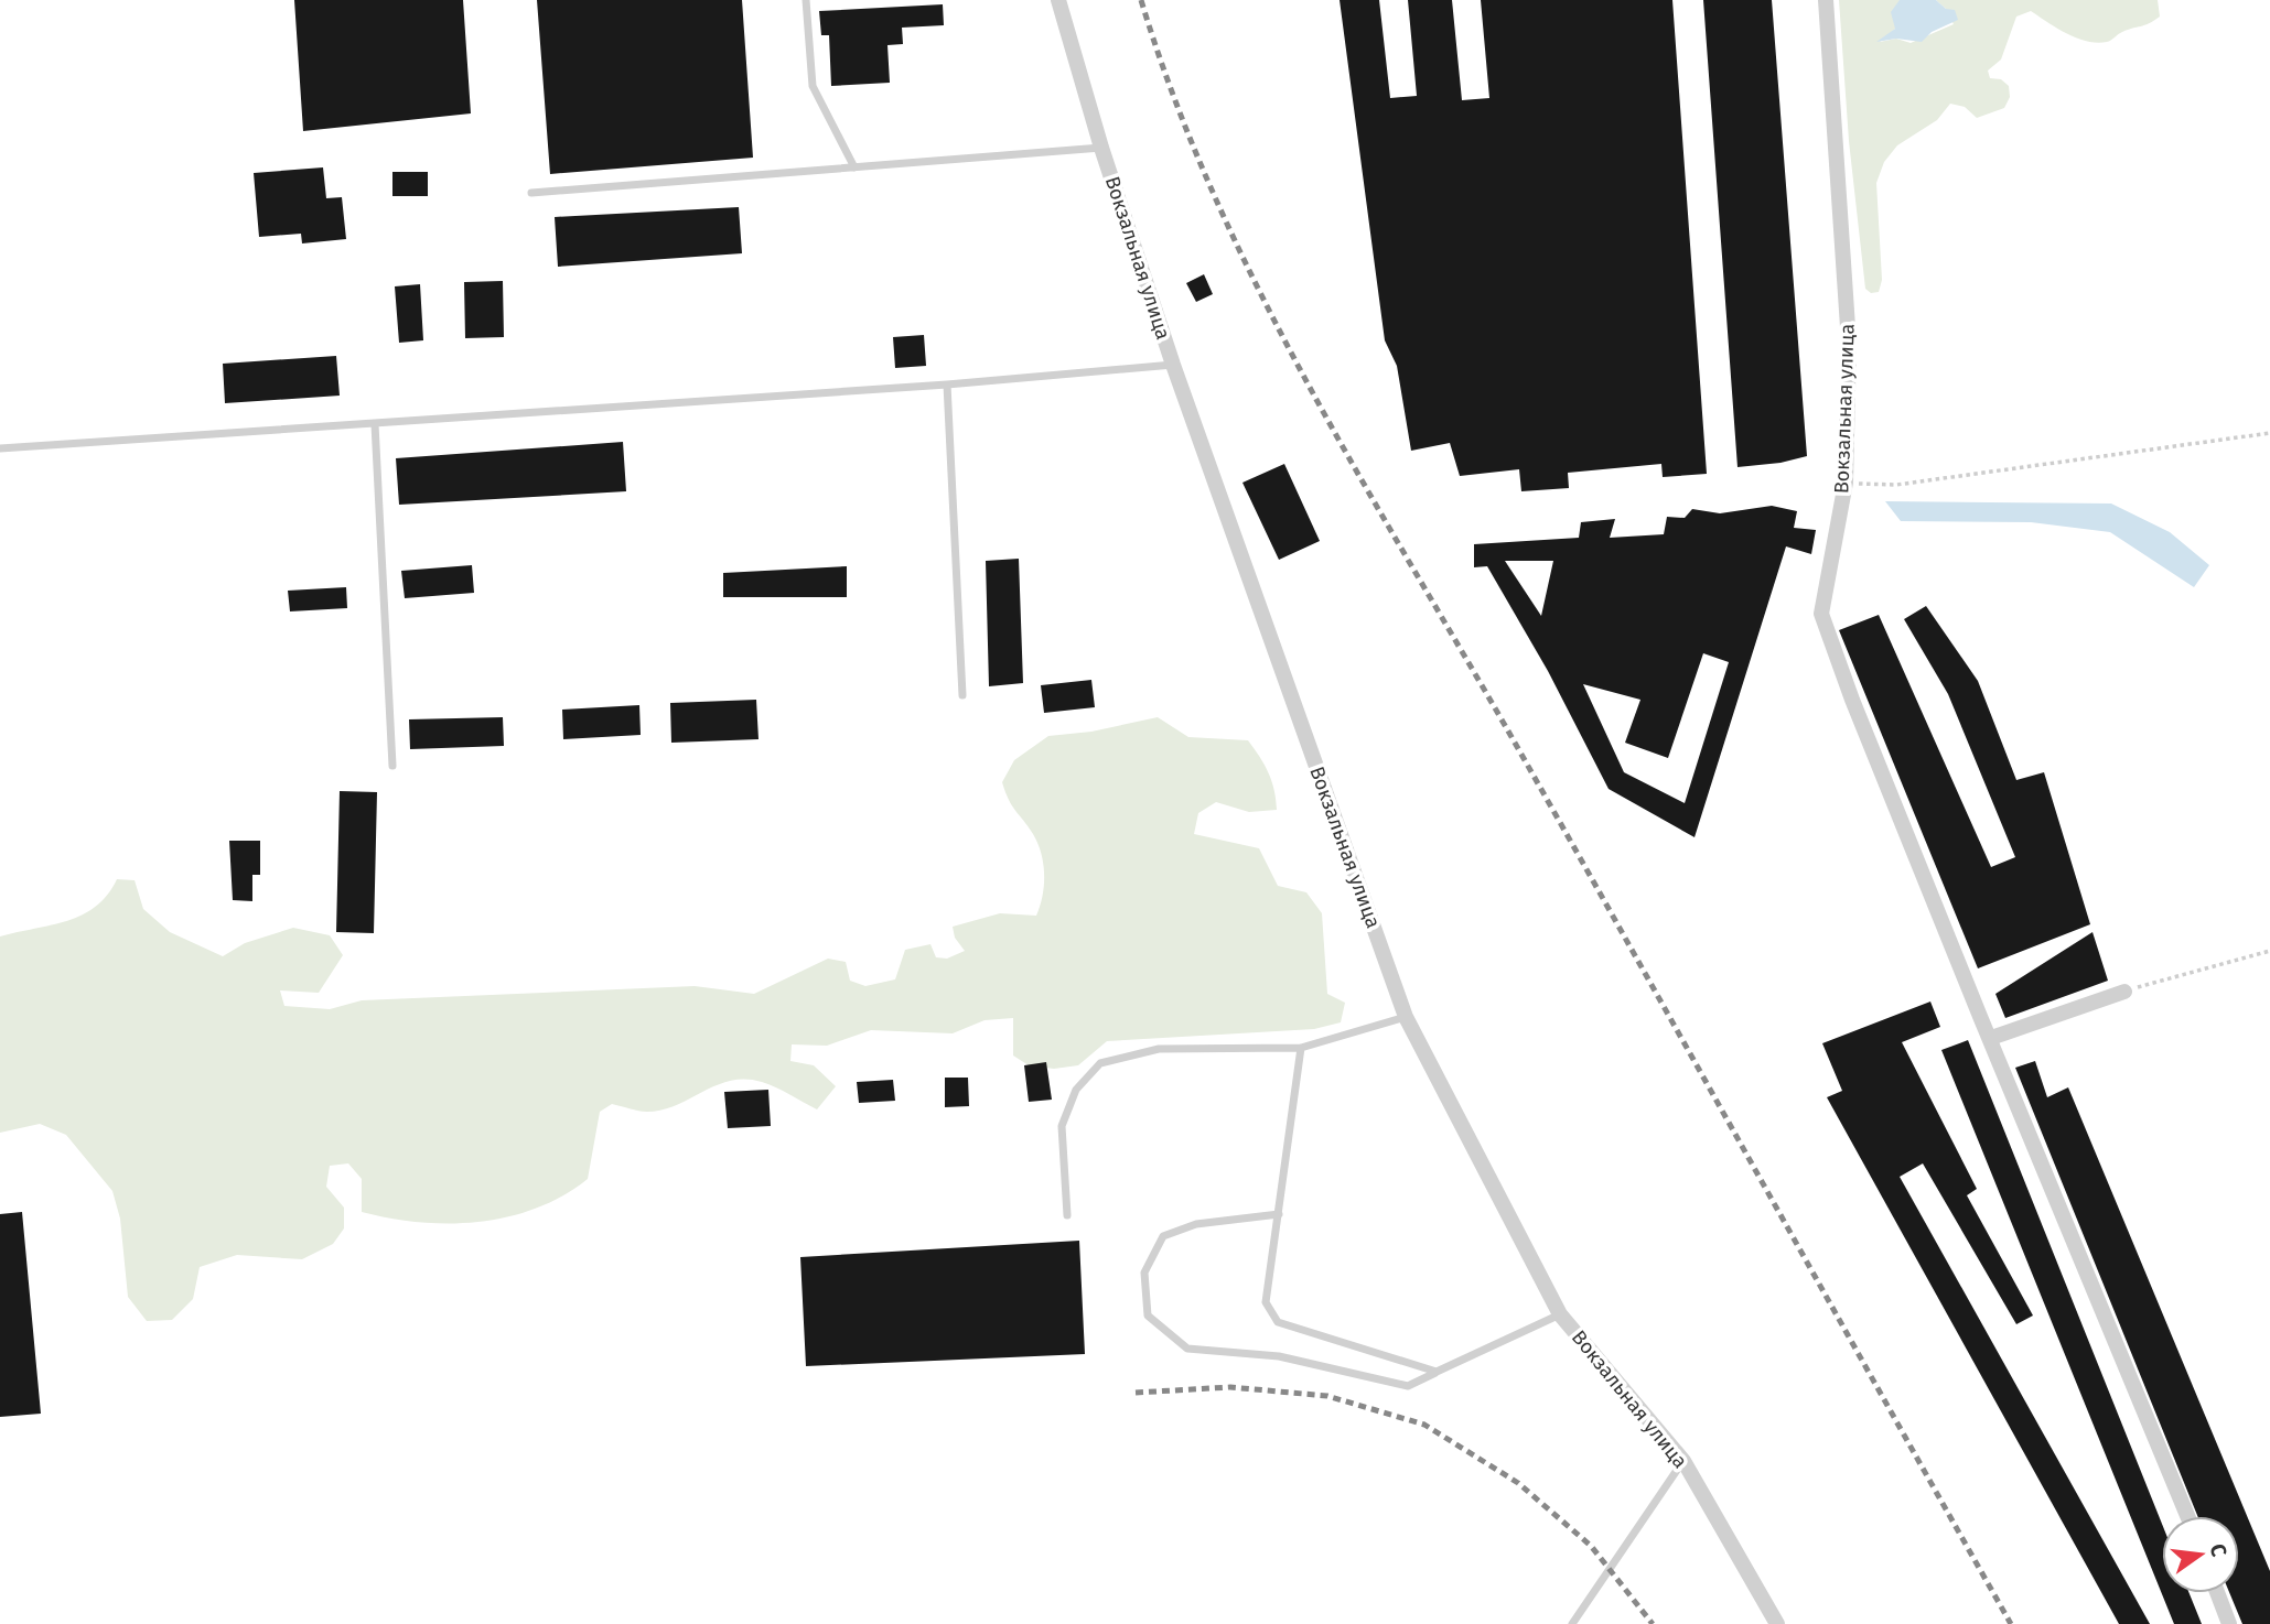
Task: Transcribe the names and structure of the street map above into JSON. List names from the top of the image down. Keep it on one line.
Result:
{"streets":{"street":["Вокзальная улица"]},"north":"right"}
